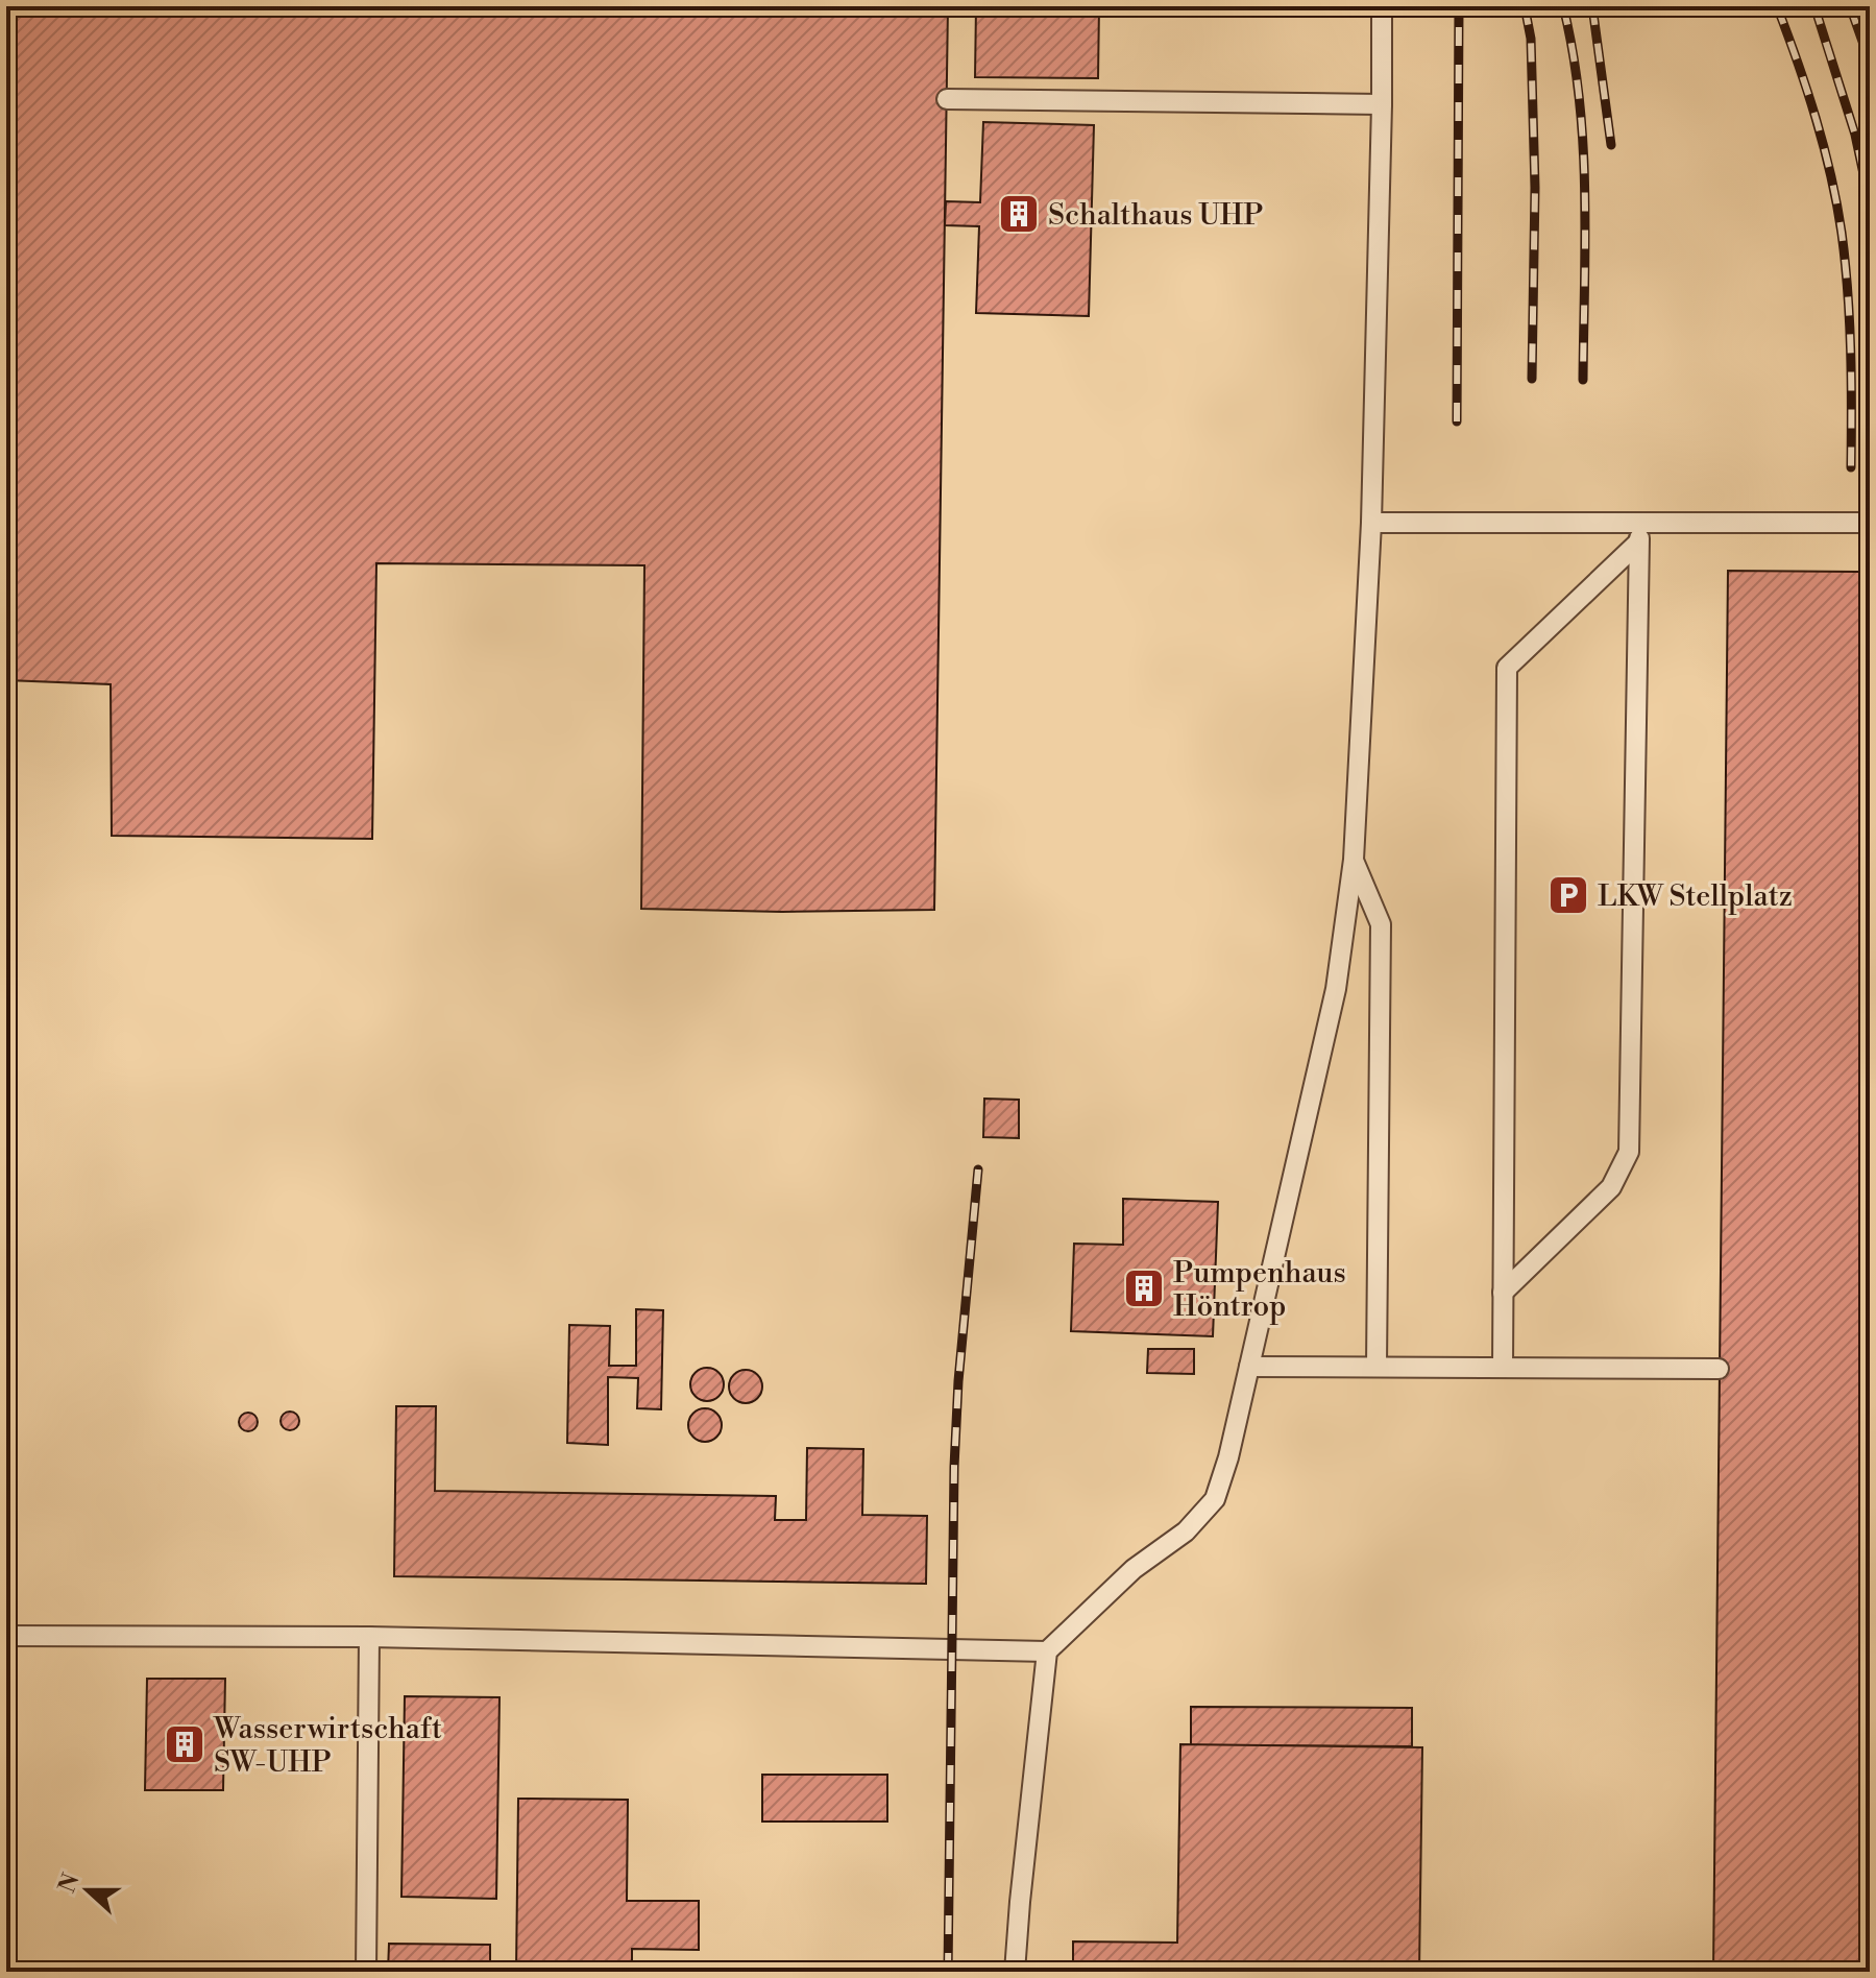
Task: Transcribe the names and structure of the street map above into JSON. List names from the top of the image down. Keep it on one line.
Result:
{"places":{"building":["Schalthaus UHP","Pumpenhaus Höntrop","Wasserwirtschaft SW-UHP"],"parking":["LKW Stellplatz"]},"north":"left"}
